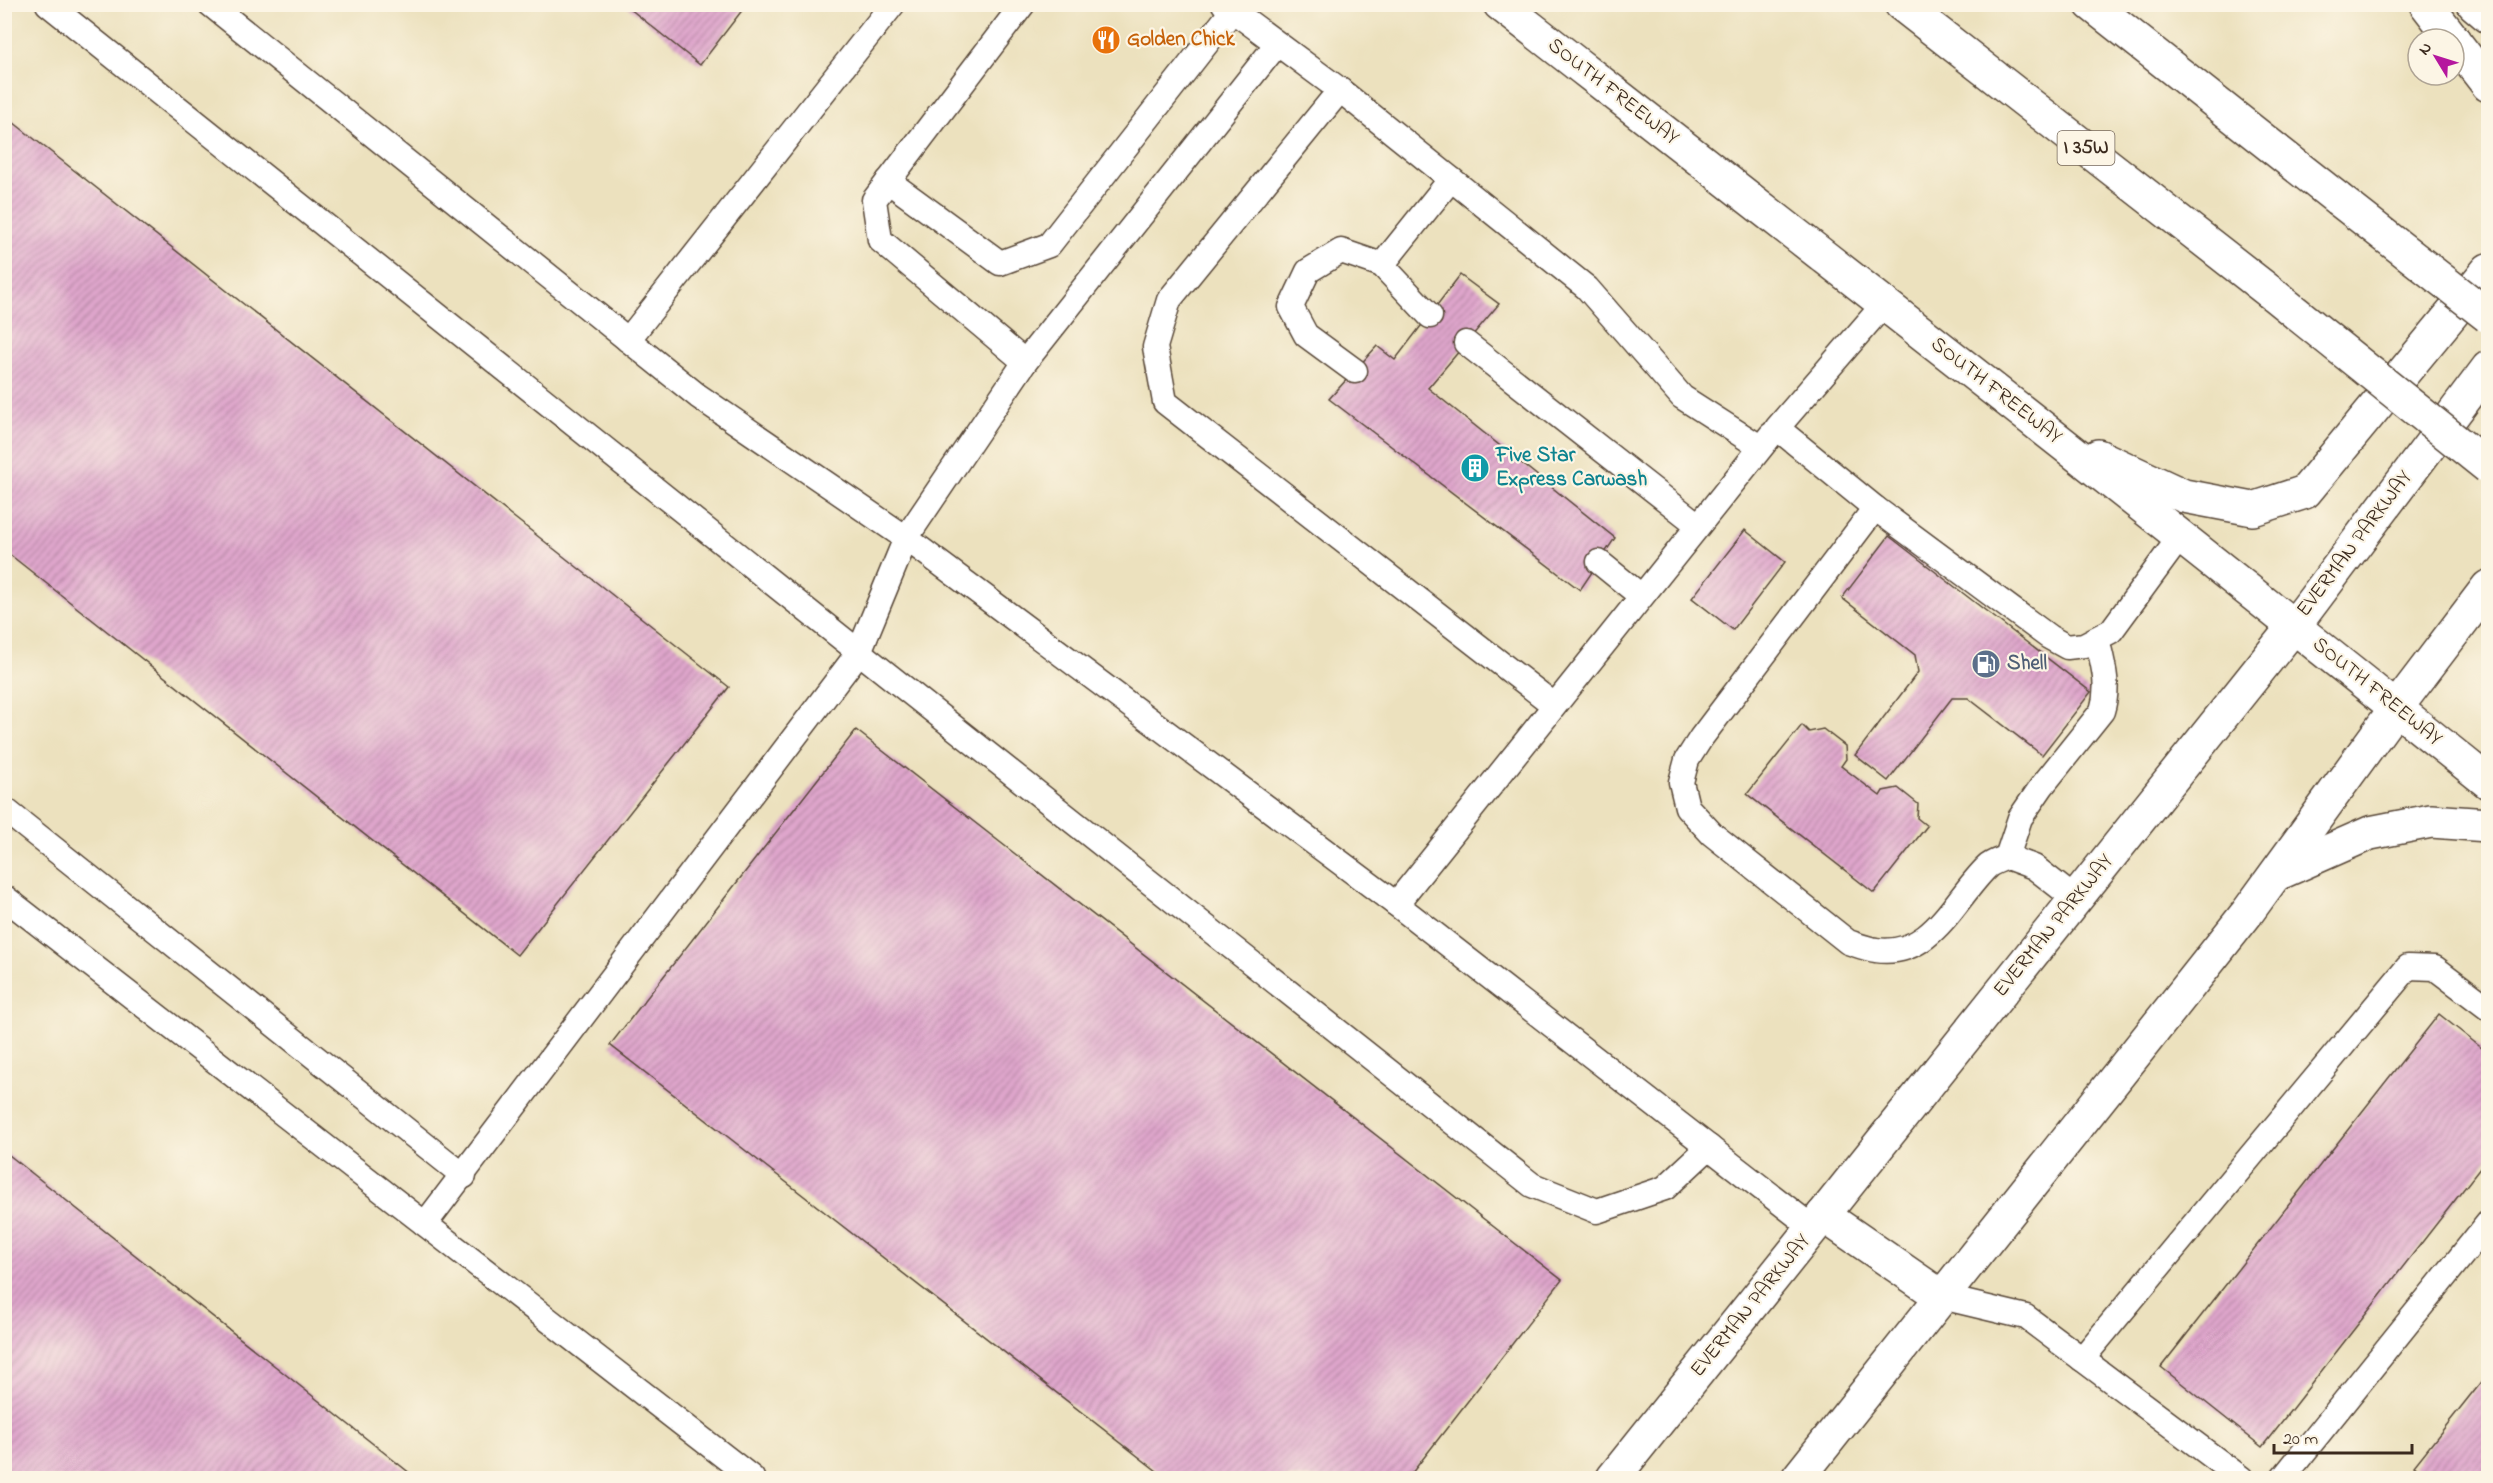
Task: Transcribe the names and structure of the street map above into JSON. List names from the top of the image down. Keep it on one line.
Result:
{"streets":{"main road":["SOUTH FREEWAY","I 35W","EVERMAN PARKWAY"]},"crossings":[["SOUTH FREEWAY","EVERMAN PARKWAY"]],"places":{"restaurant":["Golden Chick"],"building":["Five Star Express Carwash"],"fuel station":["Shell"]},"scale_bar":"20 m","north":"top left"}
